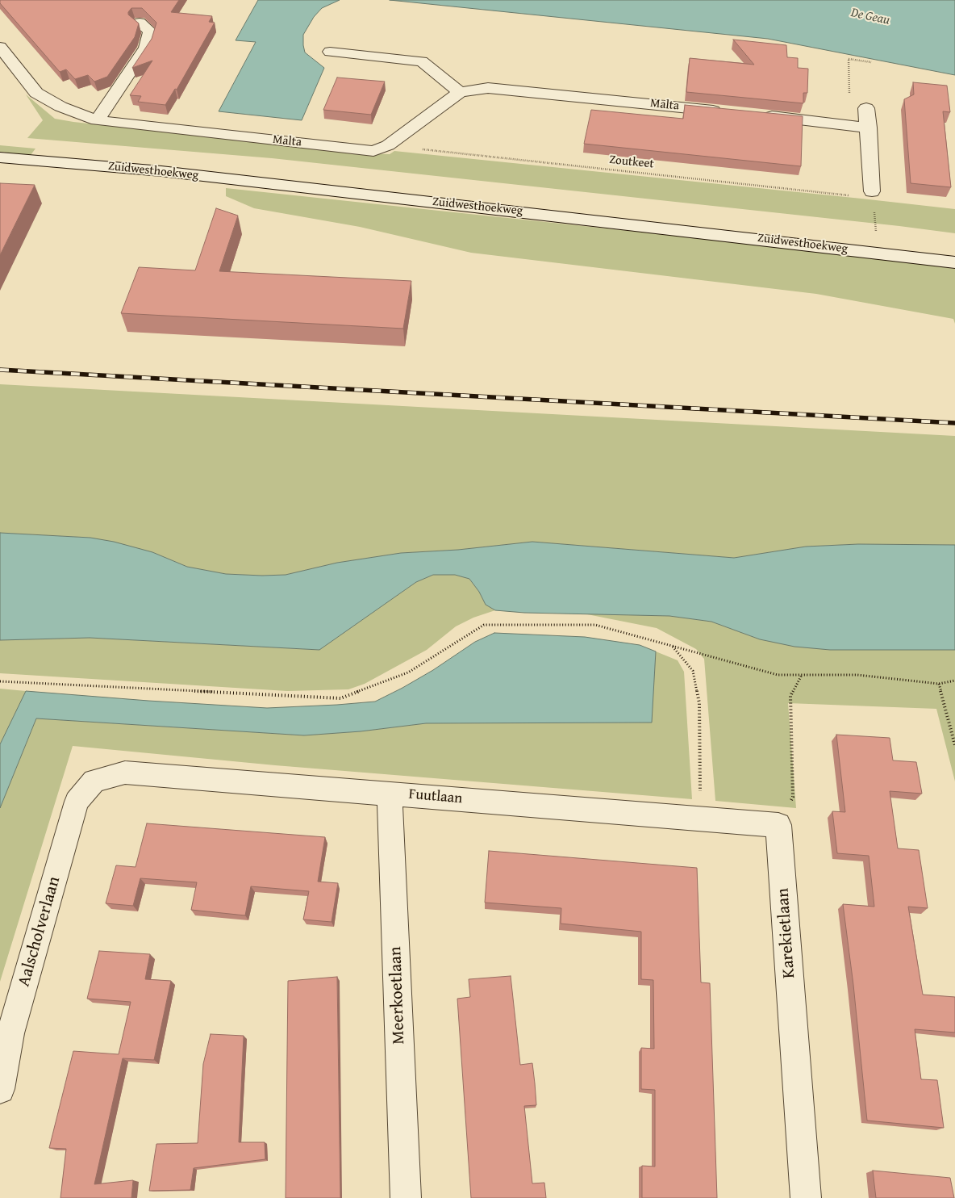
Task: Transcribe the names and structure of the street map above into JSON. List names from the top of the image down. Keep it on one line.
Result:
{"streets":{"street":["Malta","Zuidwesthoekweg","Fuutlaan","Aalscholverlaan","Karekietlaan","Meerkoetlaan"],"path":["Zoutkeet"]},"crossings":[["Malta","Zoutkeet"],["Fuutlaan","Aalscholverlaan"],["Fuutlaan","Karekietlaan"],["Fuutlaan","Meerkoetlaan"]],"water":["De Geau"]}
